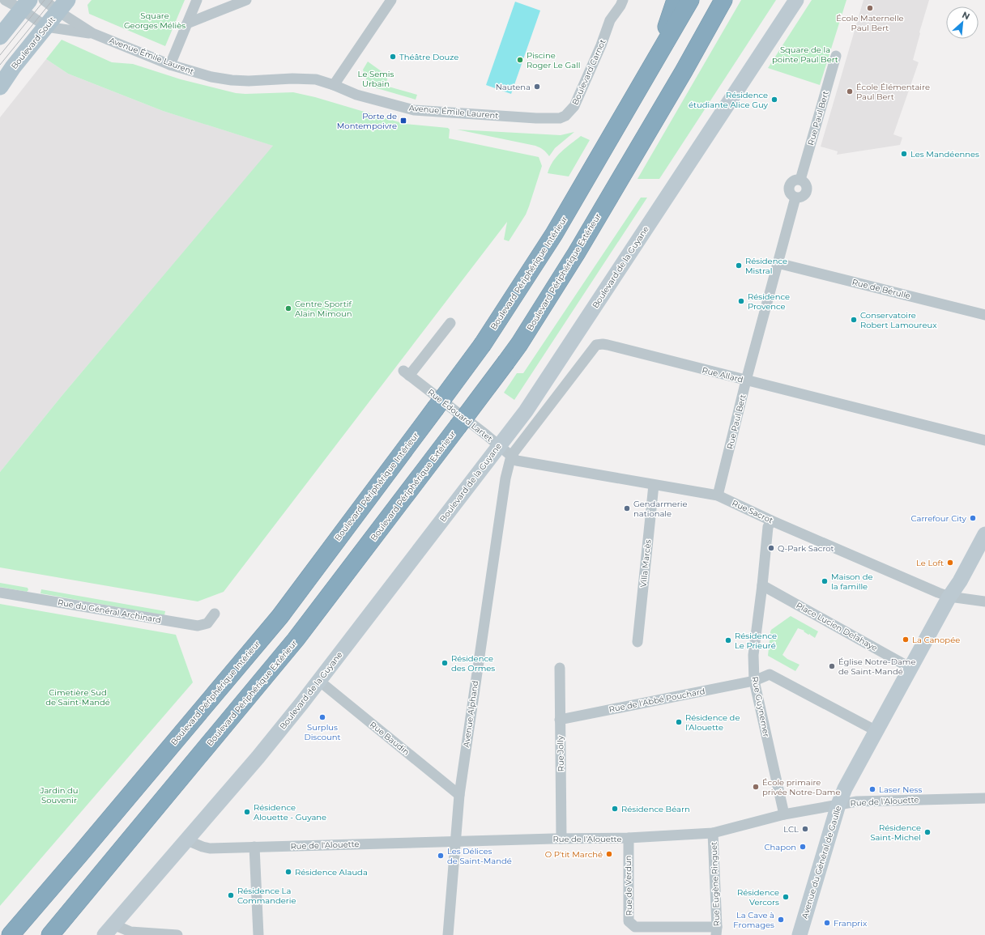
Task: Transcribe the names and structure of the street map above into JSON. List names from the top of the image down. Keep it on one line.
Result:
{"streets":{"highway":["Boulevard Périphérique Extérieur","Boulevard Périphérique Intérieur"],"main road":["Boulevard Soult"],"street":["Avenue Émile Laurent","Boulevard Carnot","Rue Paul Bert","Boulevard de la Guyane","Rue de Bérulle","Rue Allard","Rue Édouard Lartet","Rue Sacrot","Villa Marcès","Rue du Général Archinard","Place Lucien Delahaye","Rue de l'Abbé Pouchard","Rue Guynemer","Avenue Alphand","Rue Baudin","Rue Jolly","Rue de l'Alouette","Avenue du Général de Gaulle","Rue Eugène Ringuet","Rue de Verdun"]},"crossings":[["Boulevard Soult","Avenue Émile Laurent"],["Avenue Émile Laurent","Boulevard Carnot"],["Rue Paul Bert","Rue de Bérulle"],["Rue Paul Bert","Rue Allard"],["Rue Paul Bert","Rue Sacrot"],["Boulevard de la Guyane","Rue Édouard Lartet"],["Boulevard de la Guyane","Rue Baudin"],["Boulevard de la Guyane","Rue de l'Alouette"],["Rue Allard","Rue Édouard Lartet"],["Rue Allard","Rue Sacrot"],["Rue Allard","Avenue Alphand"],["Rue Édouard Lartet","Rue Sacrot"],["Rue Édouard Lartet","Avenue Alphand"],["Rue Sacrot","Villa Marcès"],["Rue Sacrot","Rue Guynemer"],["Rue Sacrot","Avenue Alphand"],["Rue Sacrot","Avenue du Général de Gaulle"],["Place Lucien Delahaye","Rue Guynemer"],["Place Lucien Delahaye","Avenue du Général de Gaulle"],["Rue de l'Abbé Pouchard","Rue Guynemer"],["Rue de l'Abbé Pouchard","Rue Jolly"],["Rue Guynemer","Rue de l'Alouette"],["Avenue Alphand","Rue Baudin"],["Avenue Alphand","Rue de l'Alouette"],["Rue Jolly","Rue de l'Alouette"],["Rue de l'Alouette","Avenue du Général de Gaulle"],["Rue de l'Alouette","Rue Eugène Ringuet"],["Rue de l'Alouette","Rue de Verdun"],["Rue Eugène Ringuet","Rue de Verdun"]],"parks":["Square Georges Méliès","Square de la pointe Paul Bert","Le Semis Urbain","Cimetière Sud de Saint-Mandé","Jardin du Souvenir"],"places":{"other":["École Maternelle Paul Bert","Théâtre Douze","Piscine Roger Le Gall","Nautena","École Élémentaire Paul Bert","Résidence étudiante Alice Guy","Les Mandéennes","Résidence Mistral","Résidence Provence","Centre Sportif Alain Mimoun","Conservatoire Robert Lamoureux","Gendarmerie nationale","Carrefour City","Q-Park Sacrot","Le Loft","Maison de la famille","La Canopée","Résidence Le Prieuré","Résidence des Ormes","Église Notre-Dame de Saint-Mandé","Surplus Discount","Résidence de l'Alouette","École primaire privée Notre-Dame","Laser Ness","Résidence Béarn","Résidence Alouette - Guyane","LCL","Résidence Saint-Michel","Chapon","O P'tit Marché","Les Délices de Saint-Mandé","Résidence Alauda","Résidence La Commanderie","Résidence Vercors","La Cave à Fromages","Franprix"],"transit":["Porte de Montempoivre"]},"north":"top right"}
